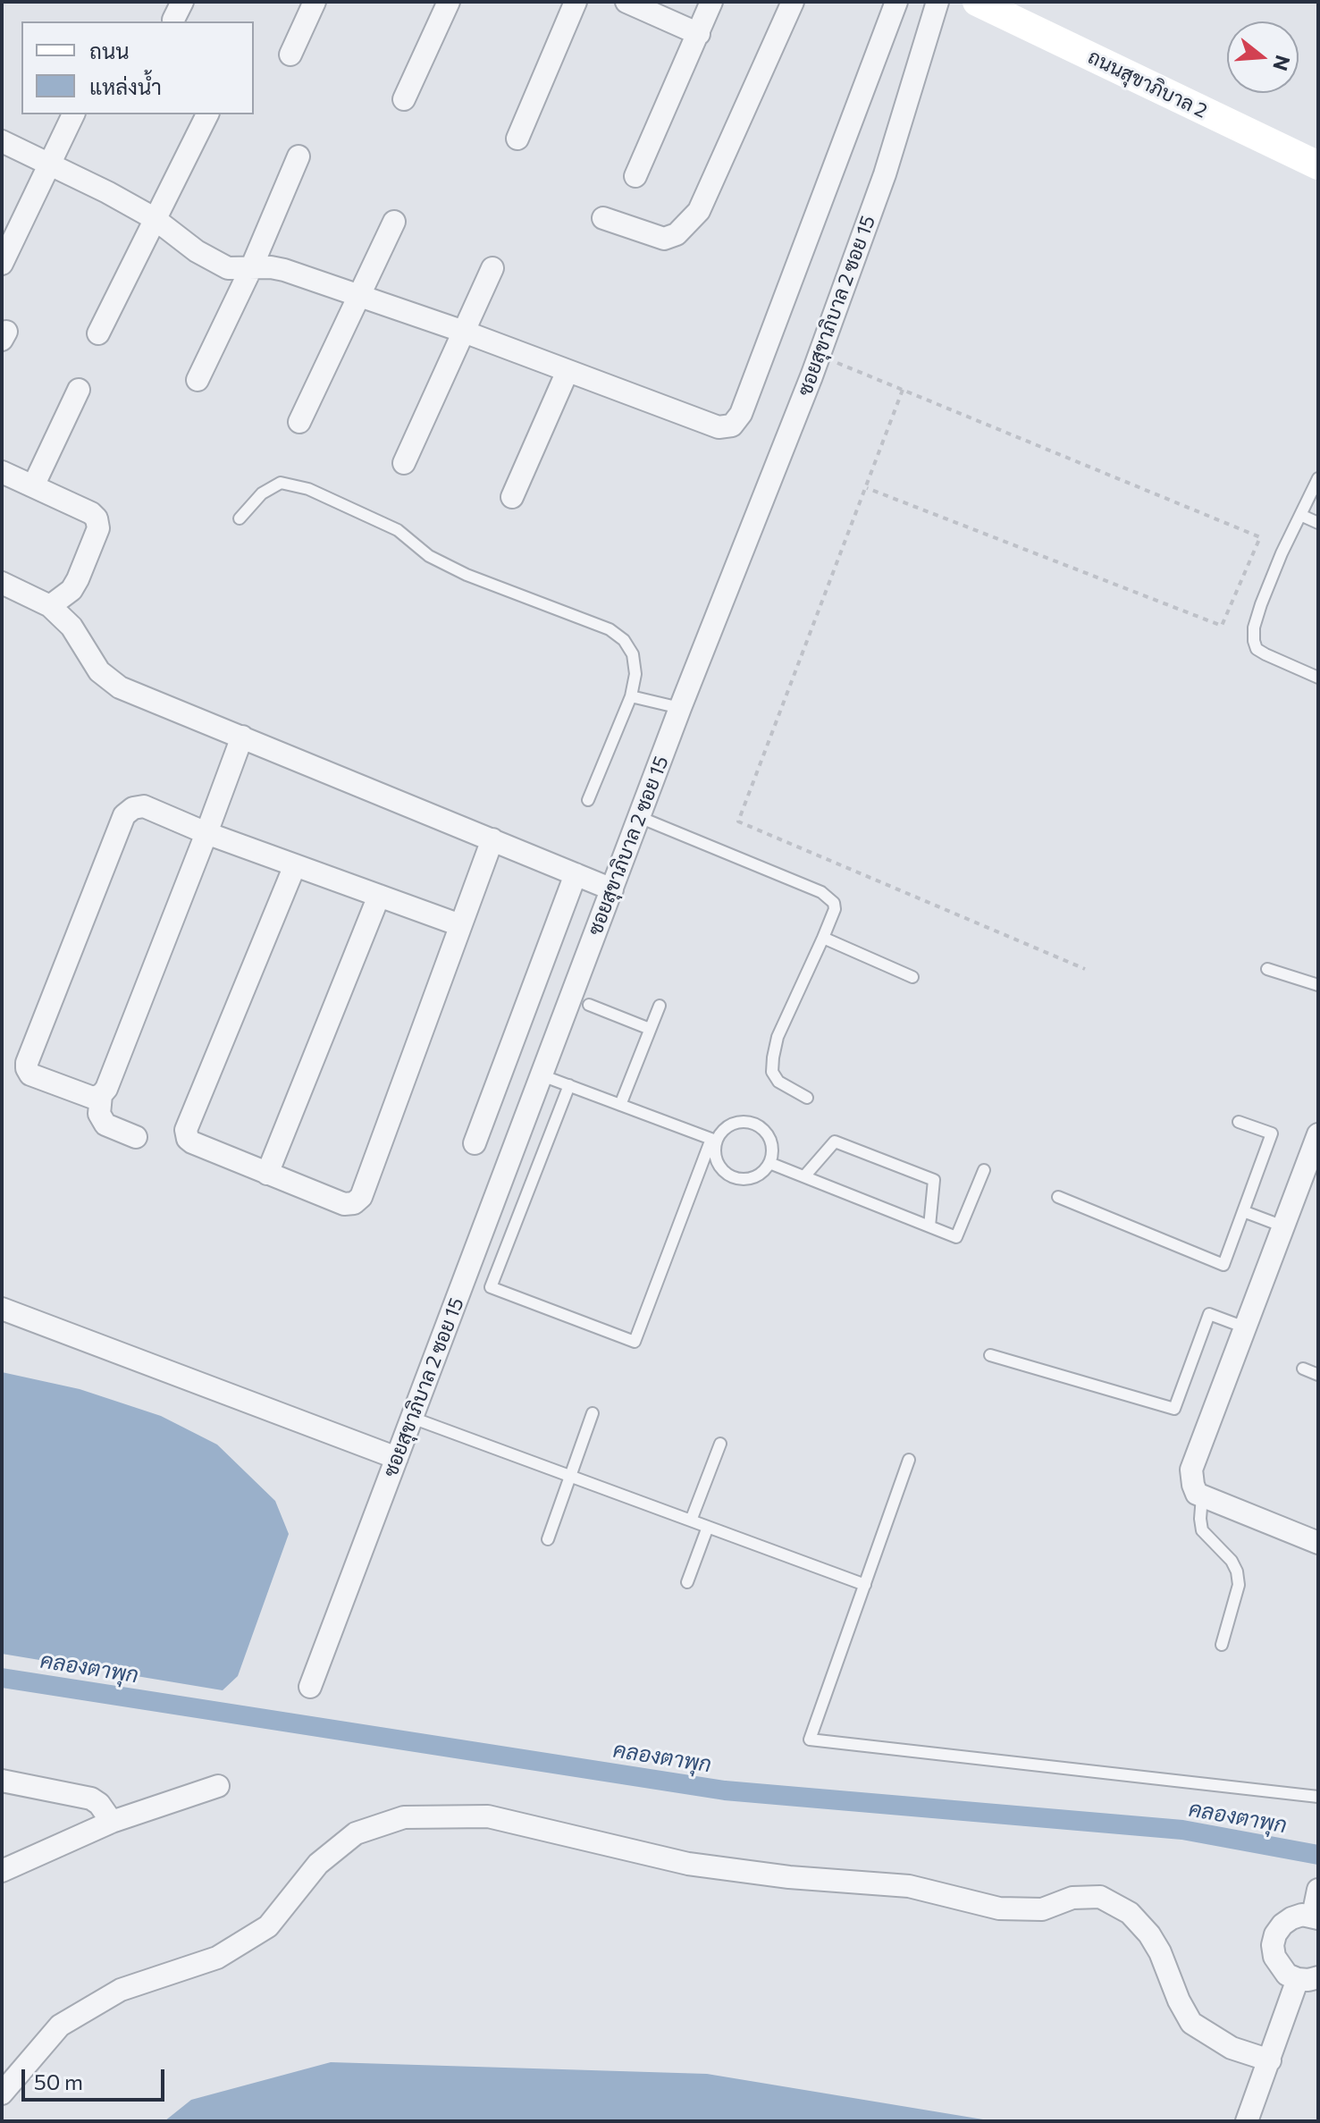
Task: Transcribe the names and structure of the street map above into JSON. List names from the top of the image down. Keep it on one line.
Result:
{"streets":{"street":["ถนนสุขาภิบาล 2","ซอยสุขาภิบาล 2 ซอย 15"]},"water":["คลองตาพุก"],"legend":["ถนน","แหล่งน้ำ"],"scale_bar":"50 m","north":"right"}
